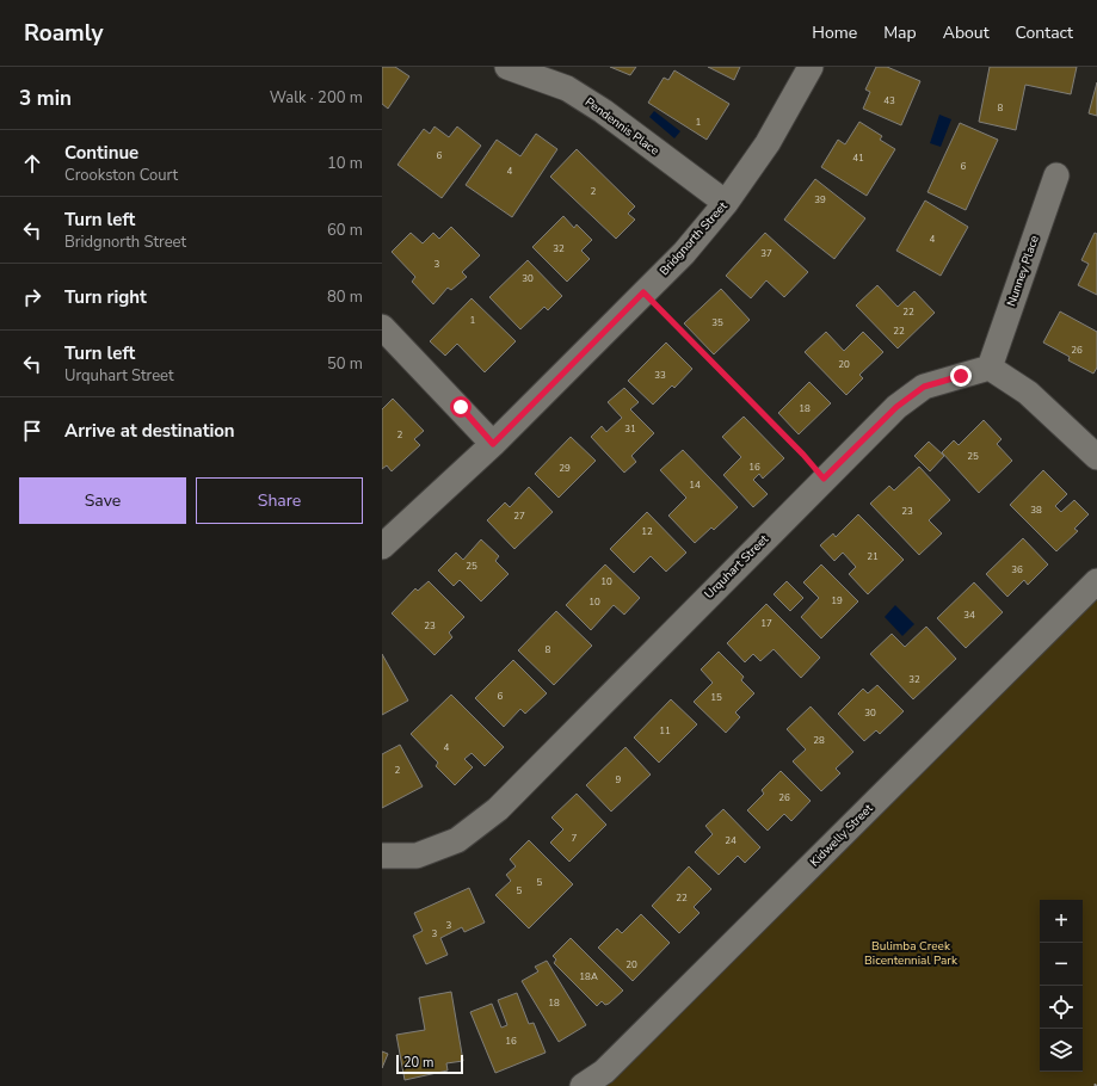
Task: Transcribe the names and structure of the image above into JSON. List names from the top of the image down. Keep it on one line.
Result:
{"streets":{"street":["Pendennis Place","Bridgnorth Street","Nunney Place","Urquhart Street","Kidwelly Street"]},"crossings":[["Pendennis Place","Bridgnorth Street"],["Nunney Place","Urquhart Street"]],"parks":["Bulimba Creek Bicentennial Park"],"house_numbers":["43","8","1","6","41","6","4","2","39","4","32","37","3","30","22","1","35","22","26","20","33","18","31","2","25","16","29","14","38","23","27","12","21","25","36","10","19","10","34","17","23","8","32","6","15","30","11","28","4","2","9","26","7","24","5","5","22","3","3","20","18A","18","16"],"scale_bar":"20 m","page":{"header":"Roamly","nav":["Home","Map","About","Contact"],"heading":["3 min","Walk · 200 m"],"list":[["Continue","Crookston Court","10 m"],["Turn left","Bridgnorth Street","60 m"],["Turn right","80 m"],["Turn left","Urquhart Street","50 m"],"Arrive at destination"],"buttons":["Save","Share"],"map_buttons":["+","−"],"scale":"20 m"}}
